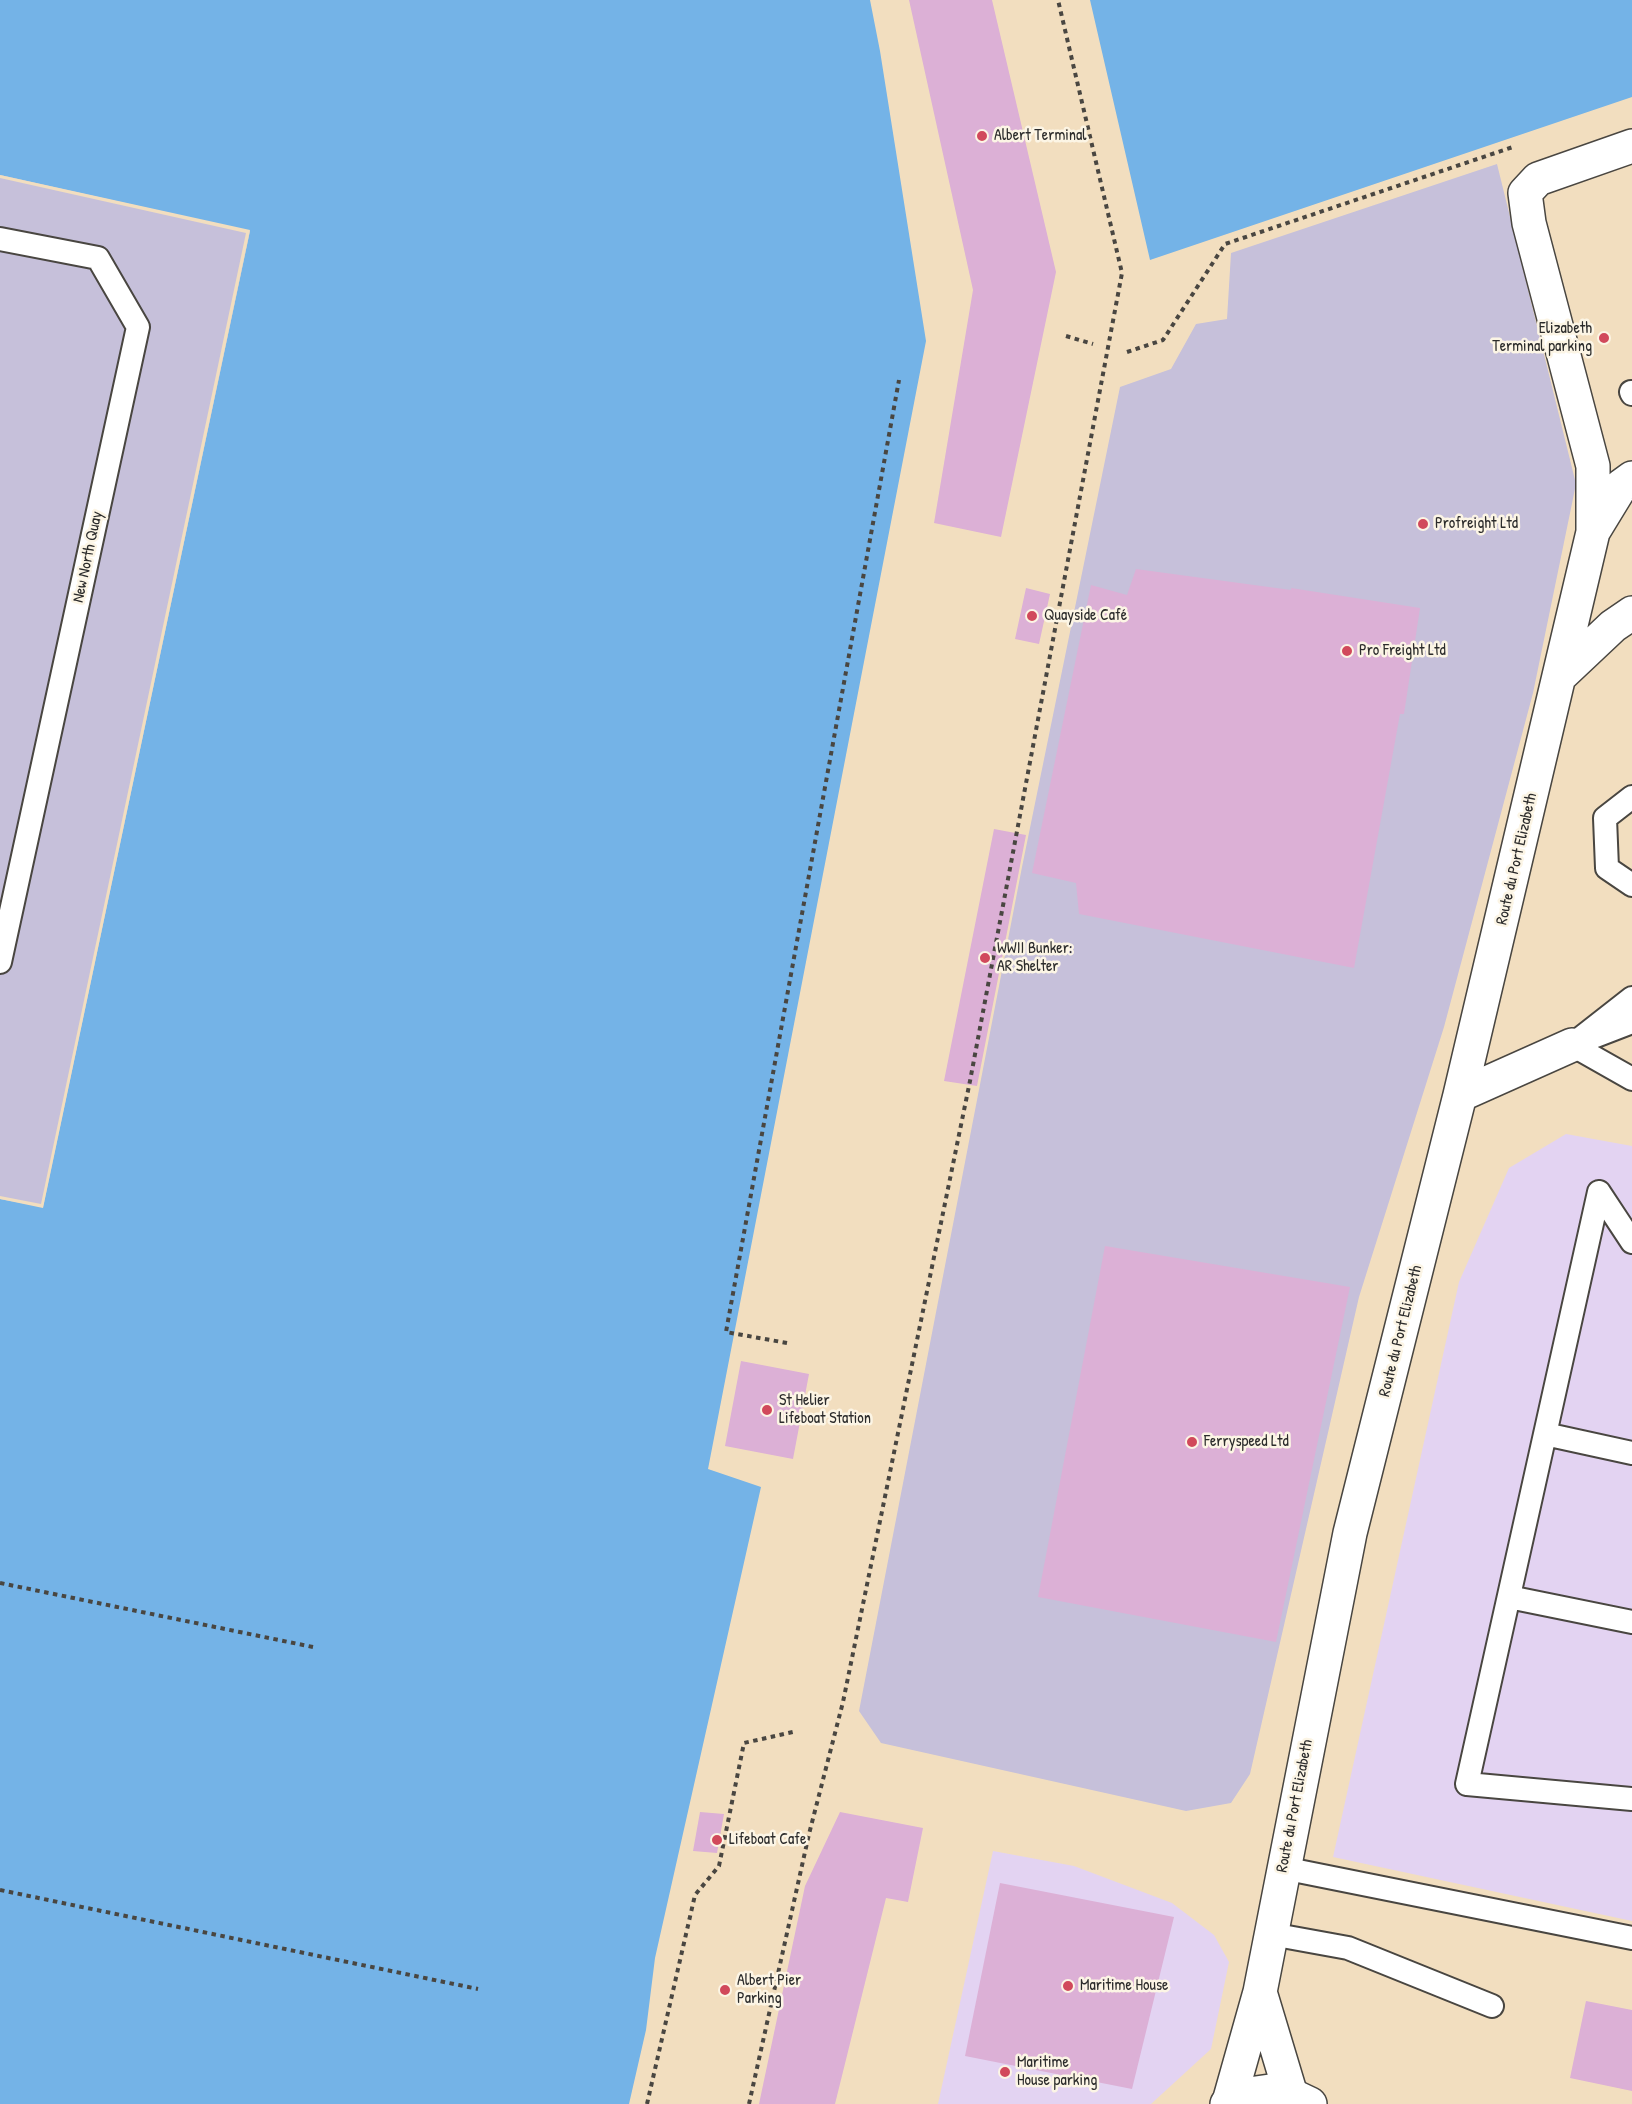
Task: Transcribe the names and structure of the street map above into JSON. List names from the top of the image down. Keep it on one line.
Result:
{"streets":{"street":["Route du Port Elizabeth"],"lane":["New North Quay"]},"places":["Albert Terminal","Elizabeth Terminal parking","Profreight Ltd","Quayside Café","Pro Freight Ltd","WWII Bunker: AR Shelter","St Helier Lifeboat Station","Ferryspeed Ltd","Lifeboat Cafe","Maritime House","Albert Pier Parking","Maritime House parking"]}
